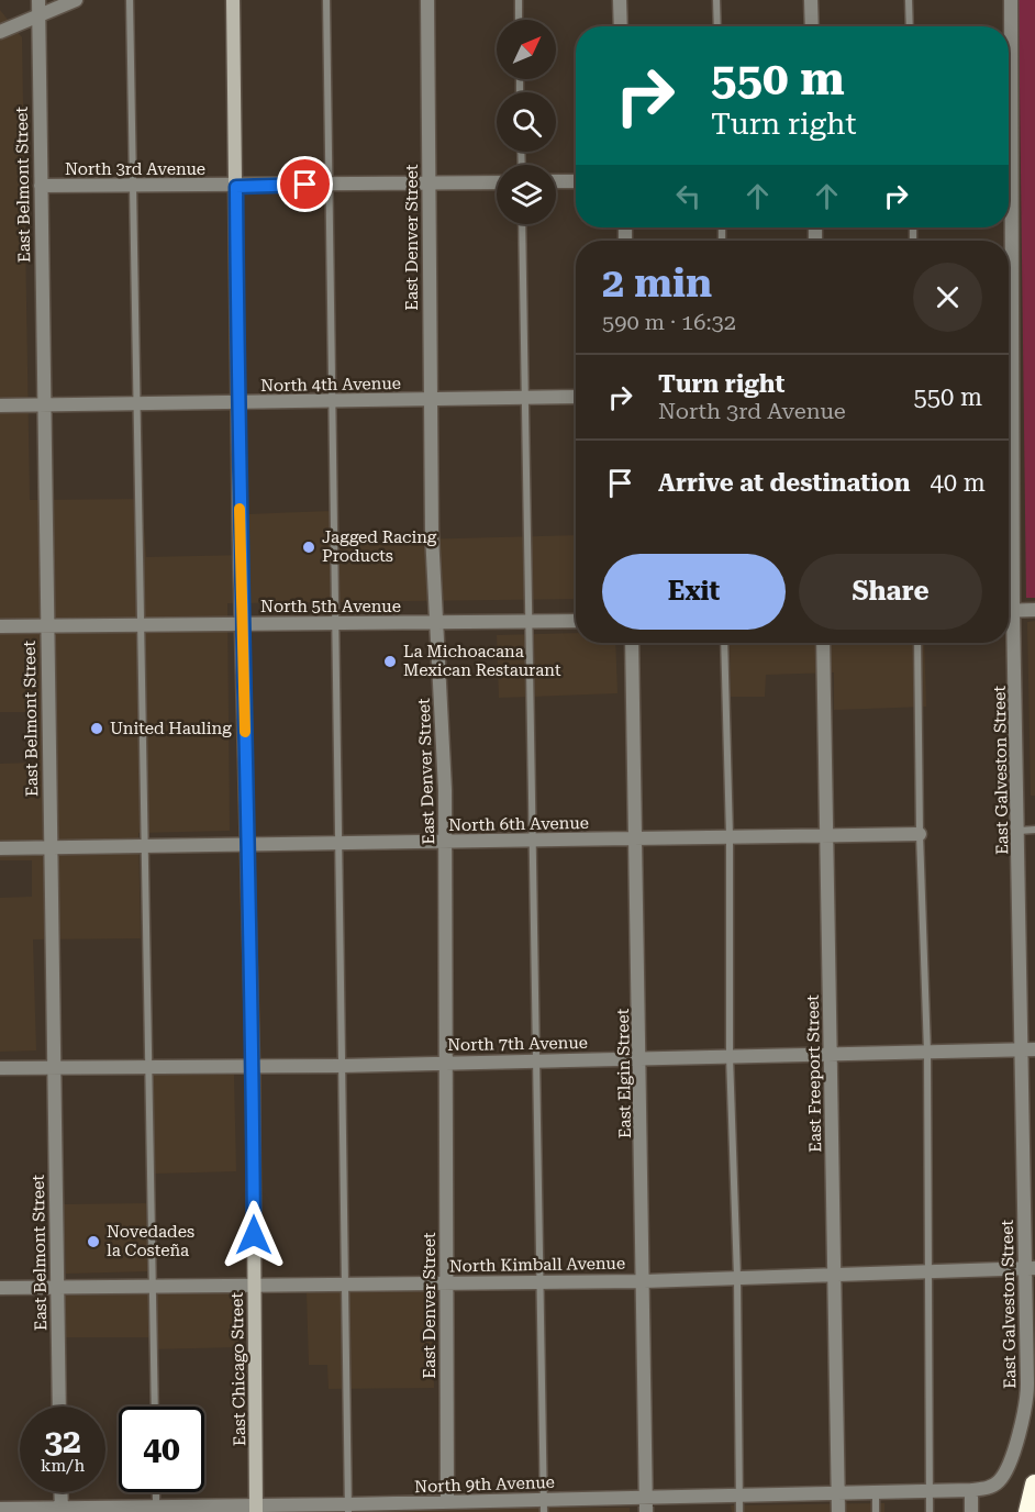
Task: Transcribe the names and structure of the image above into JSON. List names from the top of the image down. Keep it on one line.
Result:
{"streets":{"street":["North 3rd Avenue","East Belmont Street","East Denver Street","North 4th Avenue","North 5th Avenue","East Galveston Street","North 6th Avenue","North 7th Avenue","East Elgin Street","East Freeport Street","North Kimball Avenue","East Chicago Street","North 9th Avenue"]},"crossings":[["North 3rd Avenue","East Belmont Street"],["North 3rd Avenue","East Denver Street"],["North 3rd Avenue","East Chicago Street"],["East Belmont Street","North 4th Avenue"],["East Belmont Street","North 5th Avenue"],["East Belmont Street","North 6th Avenue"],["East Belmont Street","North 7th Avenue"],["East Belmont Street","North Kimball Avenue"],["East Denver Street","North 4th Avenue"],["East Denver Street","North 5th Avenue"],["East Denver Street","North 6th Avenue"],["East Denver Street","North 7th Avenue"],["East Denver Street","North Kimball Avenue"],["East Denver Street","North 9th Avenue"],["North 4th Avenue","East Chicago Street"],["North 5th Avenue","East Chicago Street"],["East Galveston Street","North 7th Avenue"],["East Galveston Street","North Kimball Avenue"],["East Galveston Street","North 9th Avenue"],["North 6th Avenue","East Elgin Street"],["North 6th Avenue","East Freeport Street"],["North 6th Avenue","East Chicago Street"],["North 7th Avenue","East Elgin Street"],["North 7th Avenue","East Freeport Street"],["North 7th Avenue","East Chicago Street"],["East Elgin Street","North Kimball Avenue"],["East Elgin Street","North 9th Avenue"],["East Freeport Street","North Kimball Avenue"],["East Freeport Street","North 9th Avenue"],["North Kimball Avenue","East Chicago Street"],["East Chicago Street","North 9th Avenue"]],"places":["Jagged Racing Products","La Michoacana Mexican Restaurant","United Hauling","Novedades la Costeña"],"north":"top right","page":{"turn":["550 m","Turn right"],"heading":["2 min","590 m · 16:32"],"list":[{"name":"Turn right","note":"North 3rd Avenue","value":"550 m"},{"name":"Arrive at destination","value":"40 m"}],"buttons":["Exit","Share"],"speed":"32 km/h","limit":"40"}}
